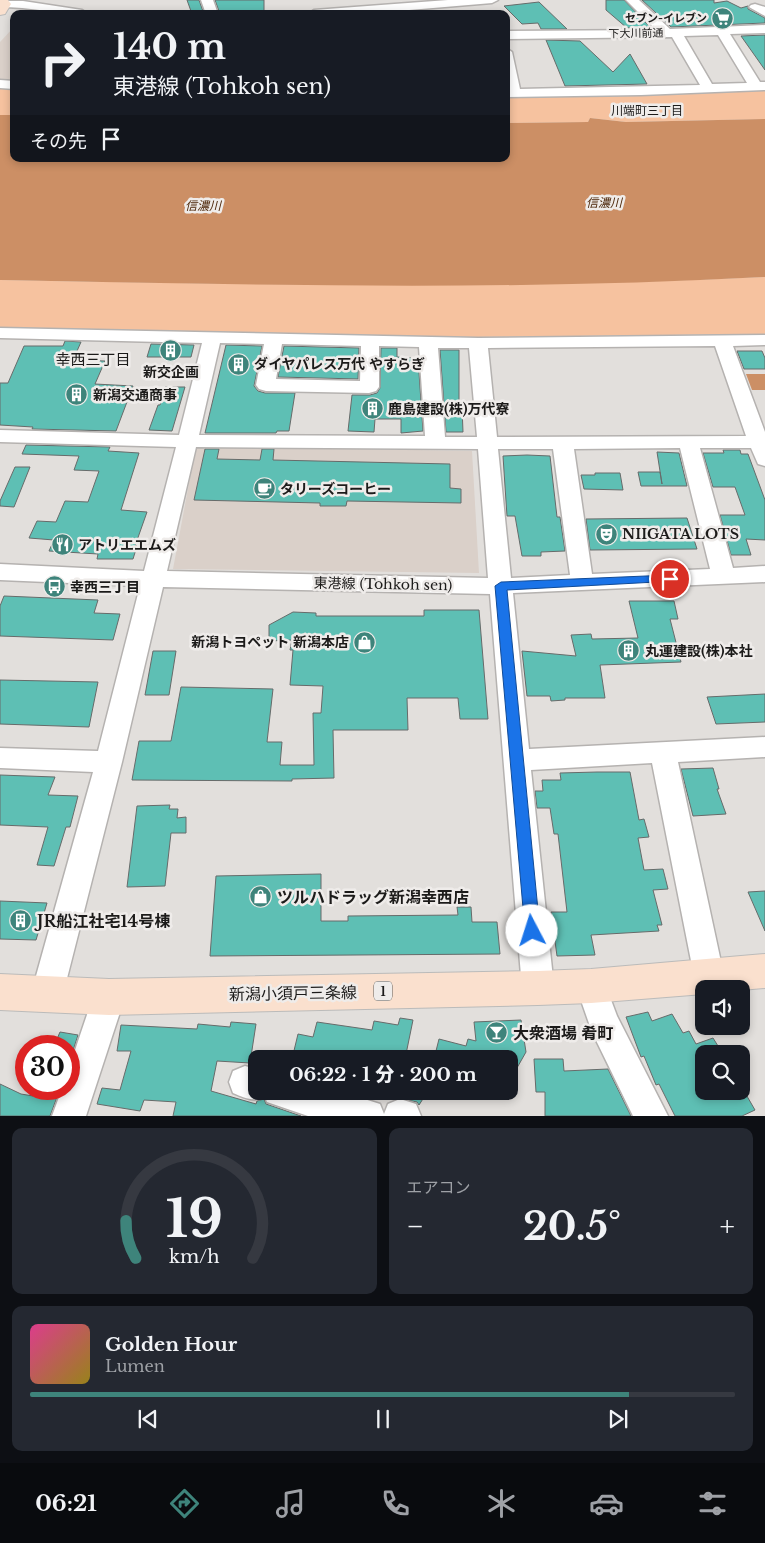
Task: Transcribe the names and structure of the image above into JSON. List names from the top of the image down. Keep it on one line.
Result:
{"streets":{"main road":["1","新潟小須戸三条線"],"street":["下大川前通","東港線 (Tohkoh sen)"]},"districts":["川端町三丁目","幸西三丁目"],"water":["信濃川"],"places":{"supermarket":["セブン-イレブン"],"building":["新交企画","ダイヤパレス万代 やすらぎ","新潟交通商事","鹿島建設(株)万代寮","丸運建設(株)本社","JR船江社宅14号棟"],"cafe":["タリーズコーヒー"],"theatre":["NIIGATA LOTS"],"restaurant":["アトリエエムズ"],"bus stop":["幸西三丁目"],"shop":["新潟トヨペット 新潟本店","ツルハドラッグ新潟幸西店"],"bar":["大衆酒場 肴町"]},"page":{"turn":["140 m","東港線 (Tohkoh sen)"],"then":"その先","limit":"30","trip":"06:22 · 1 分 · 200 m","tile":"エアコン","heat":["−","20.5°","+"],"song":["Golden Hour","Lumen"],"tabs":"06:21","gauge":["19","km/h"]}}
